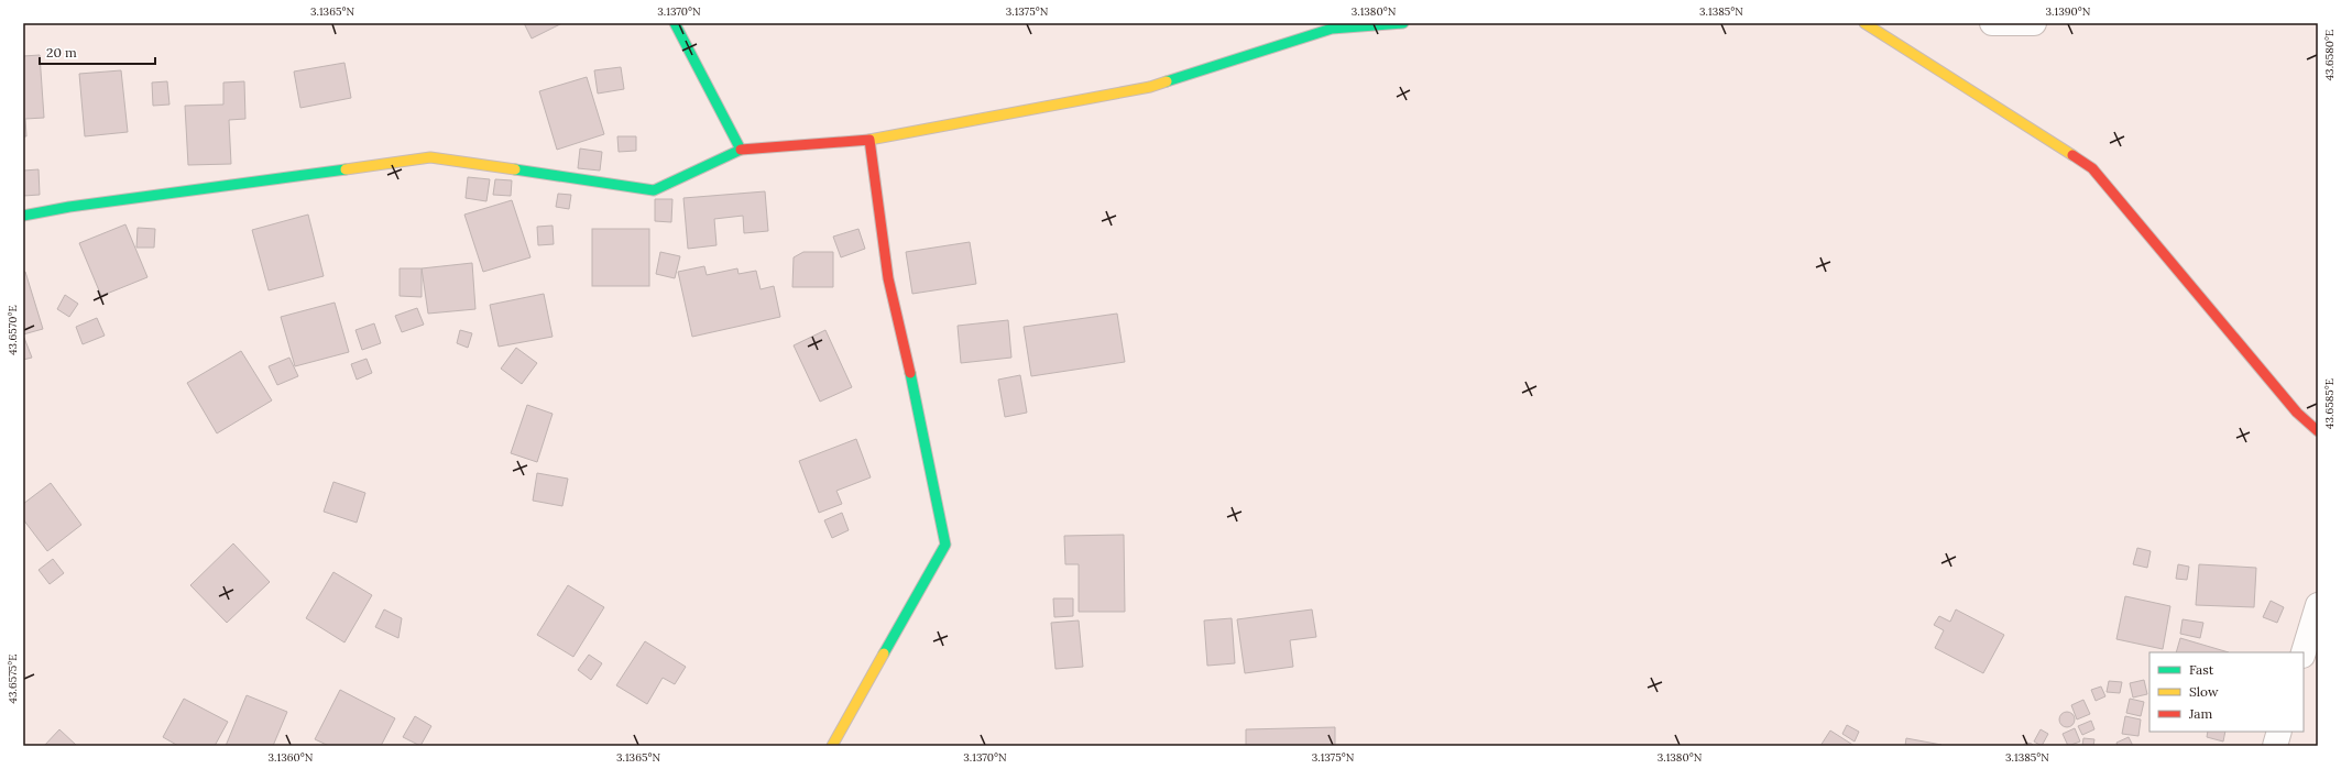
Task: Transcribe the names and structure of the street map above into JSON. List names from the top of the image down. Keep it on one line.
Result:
{"legend":["Fast","Slow","Jam"],"scale_bar":"20 m","coordinates":["3.1365°N","3.1370°N","3.1375°N","3.1380°N","3.1385°N","3.1390°N","43.6580°E","43.6570°E","43.6585°E","43.6575°E","3.1360°N"]}
